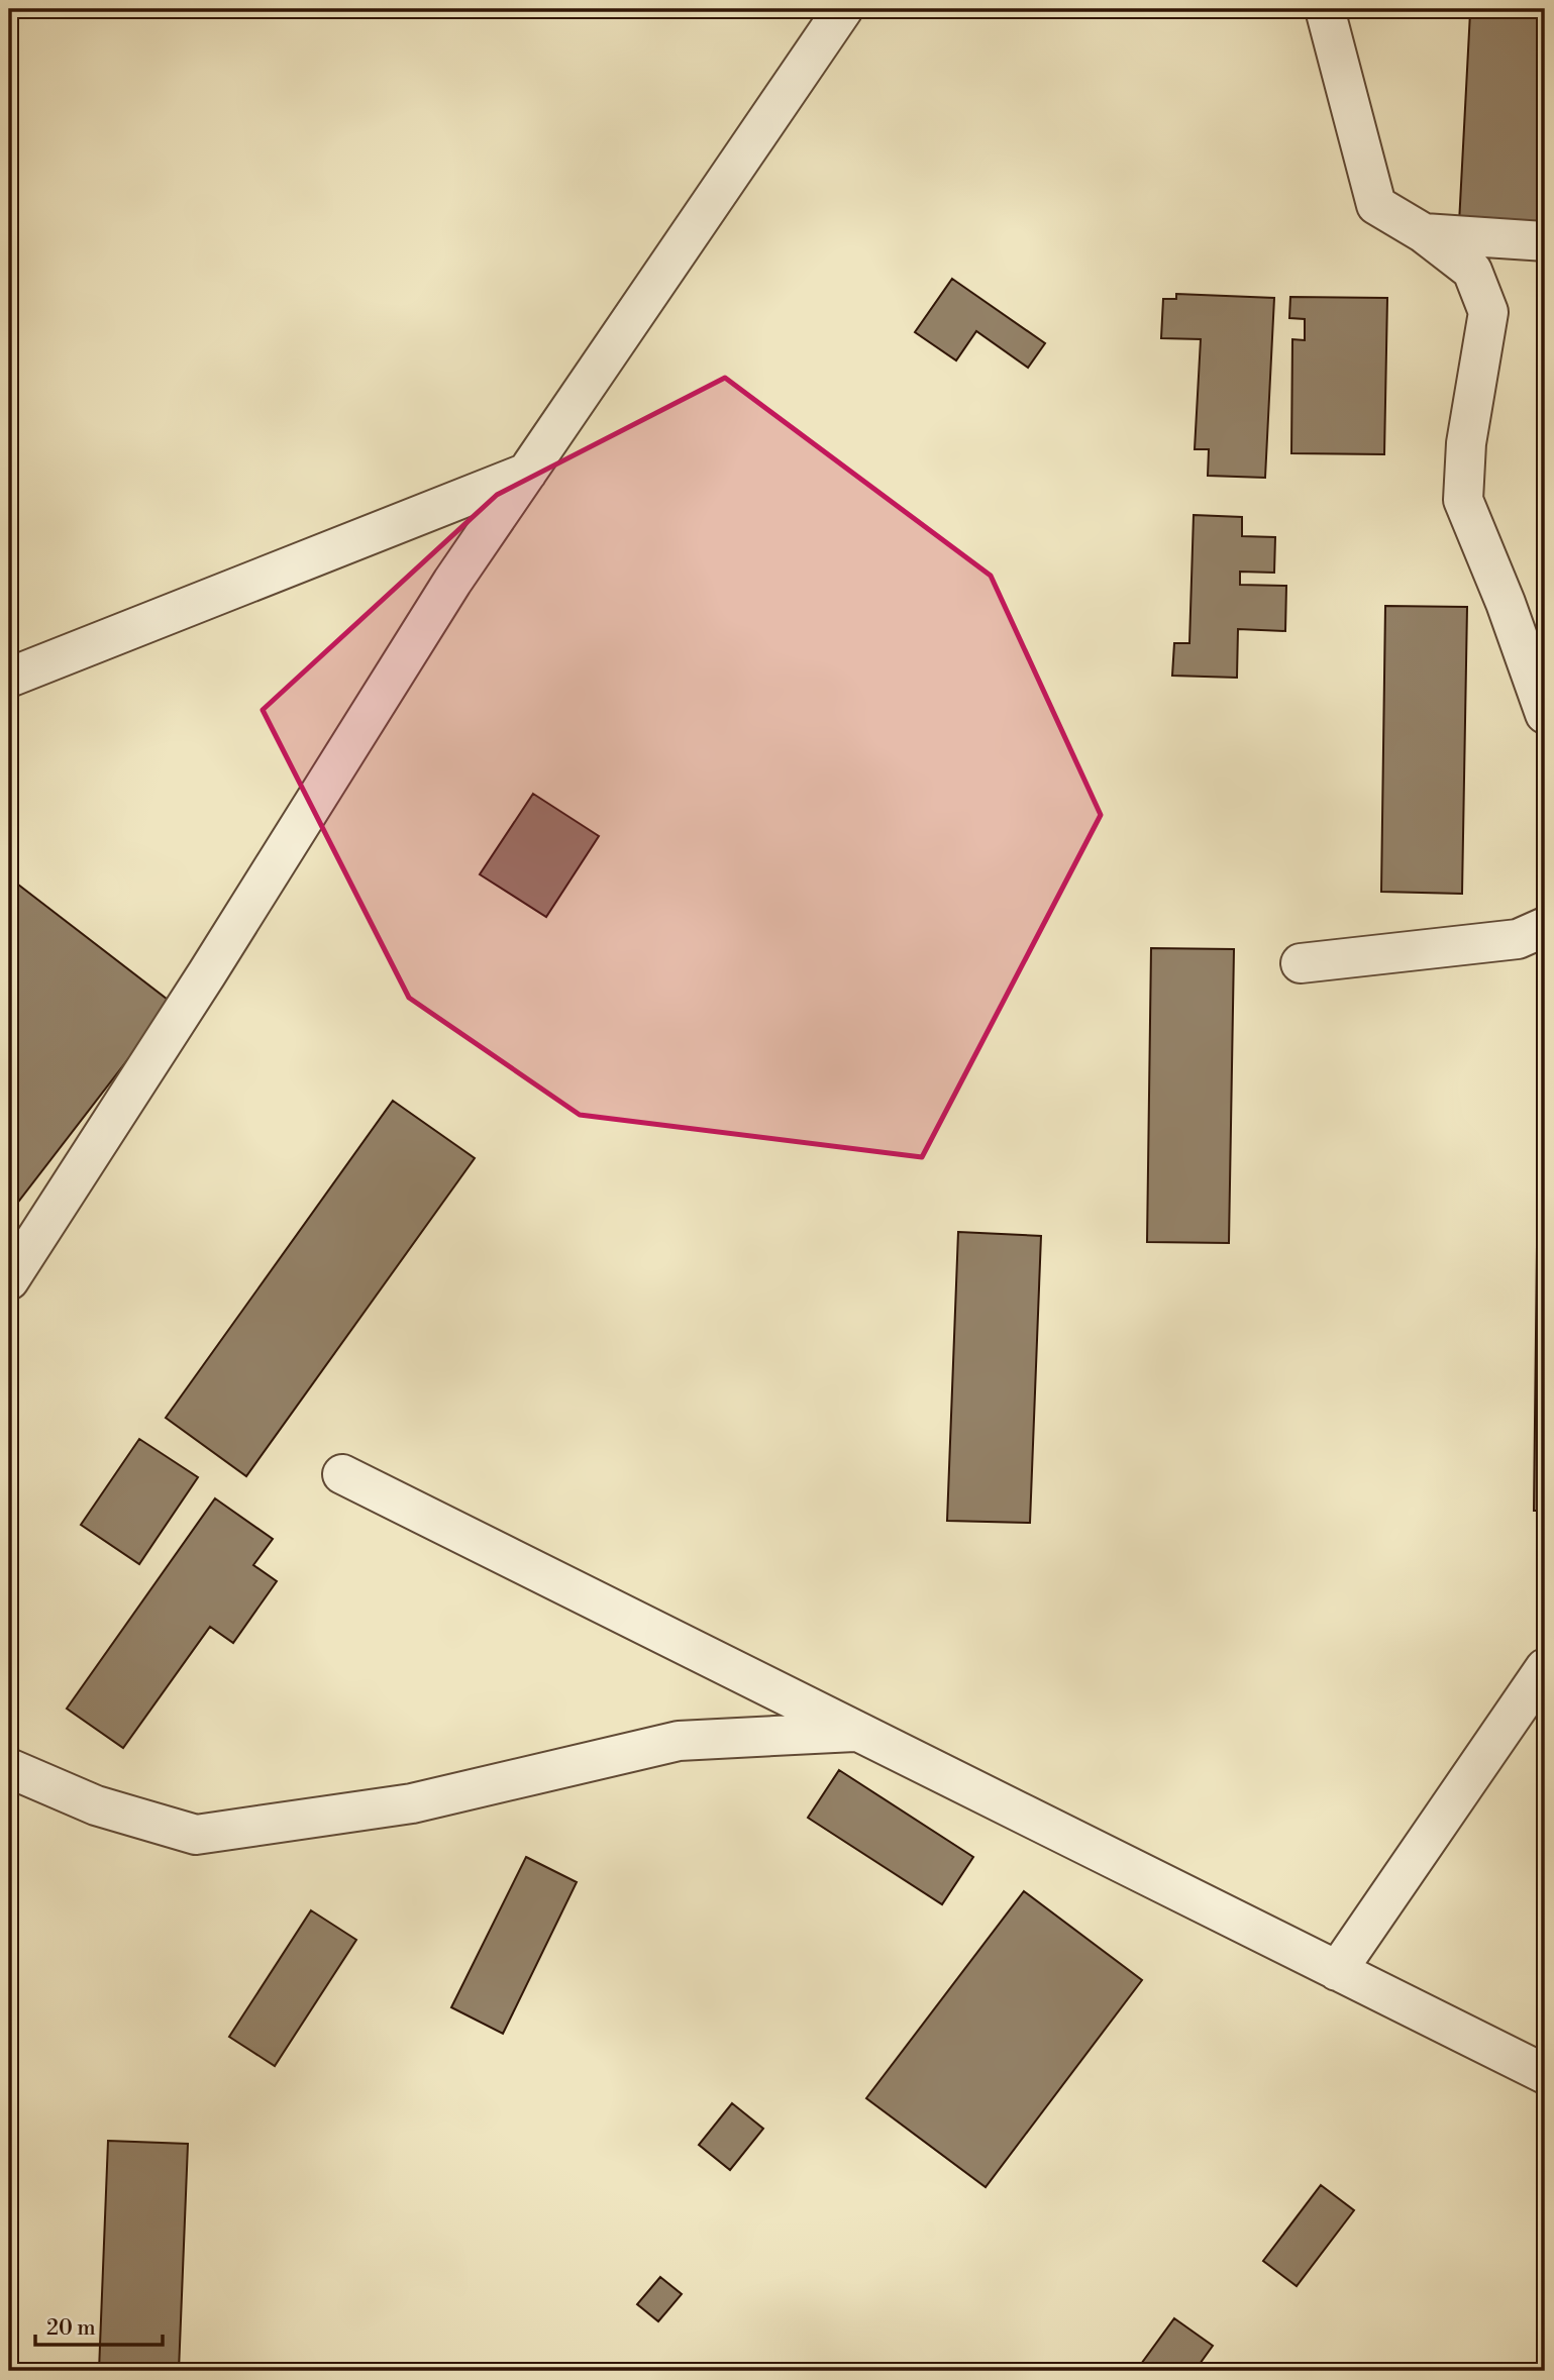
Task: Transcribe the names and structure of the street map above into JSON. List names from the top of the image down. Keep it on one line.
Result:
{"scale_bar":"20 m"}
